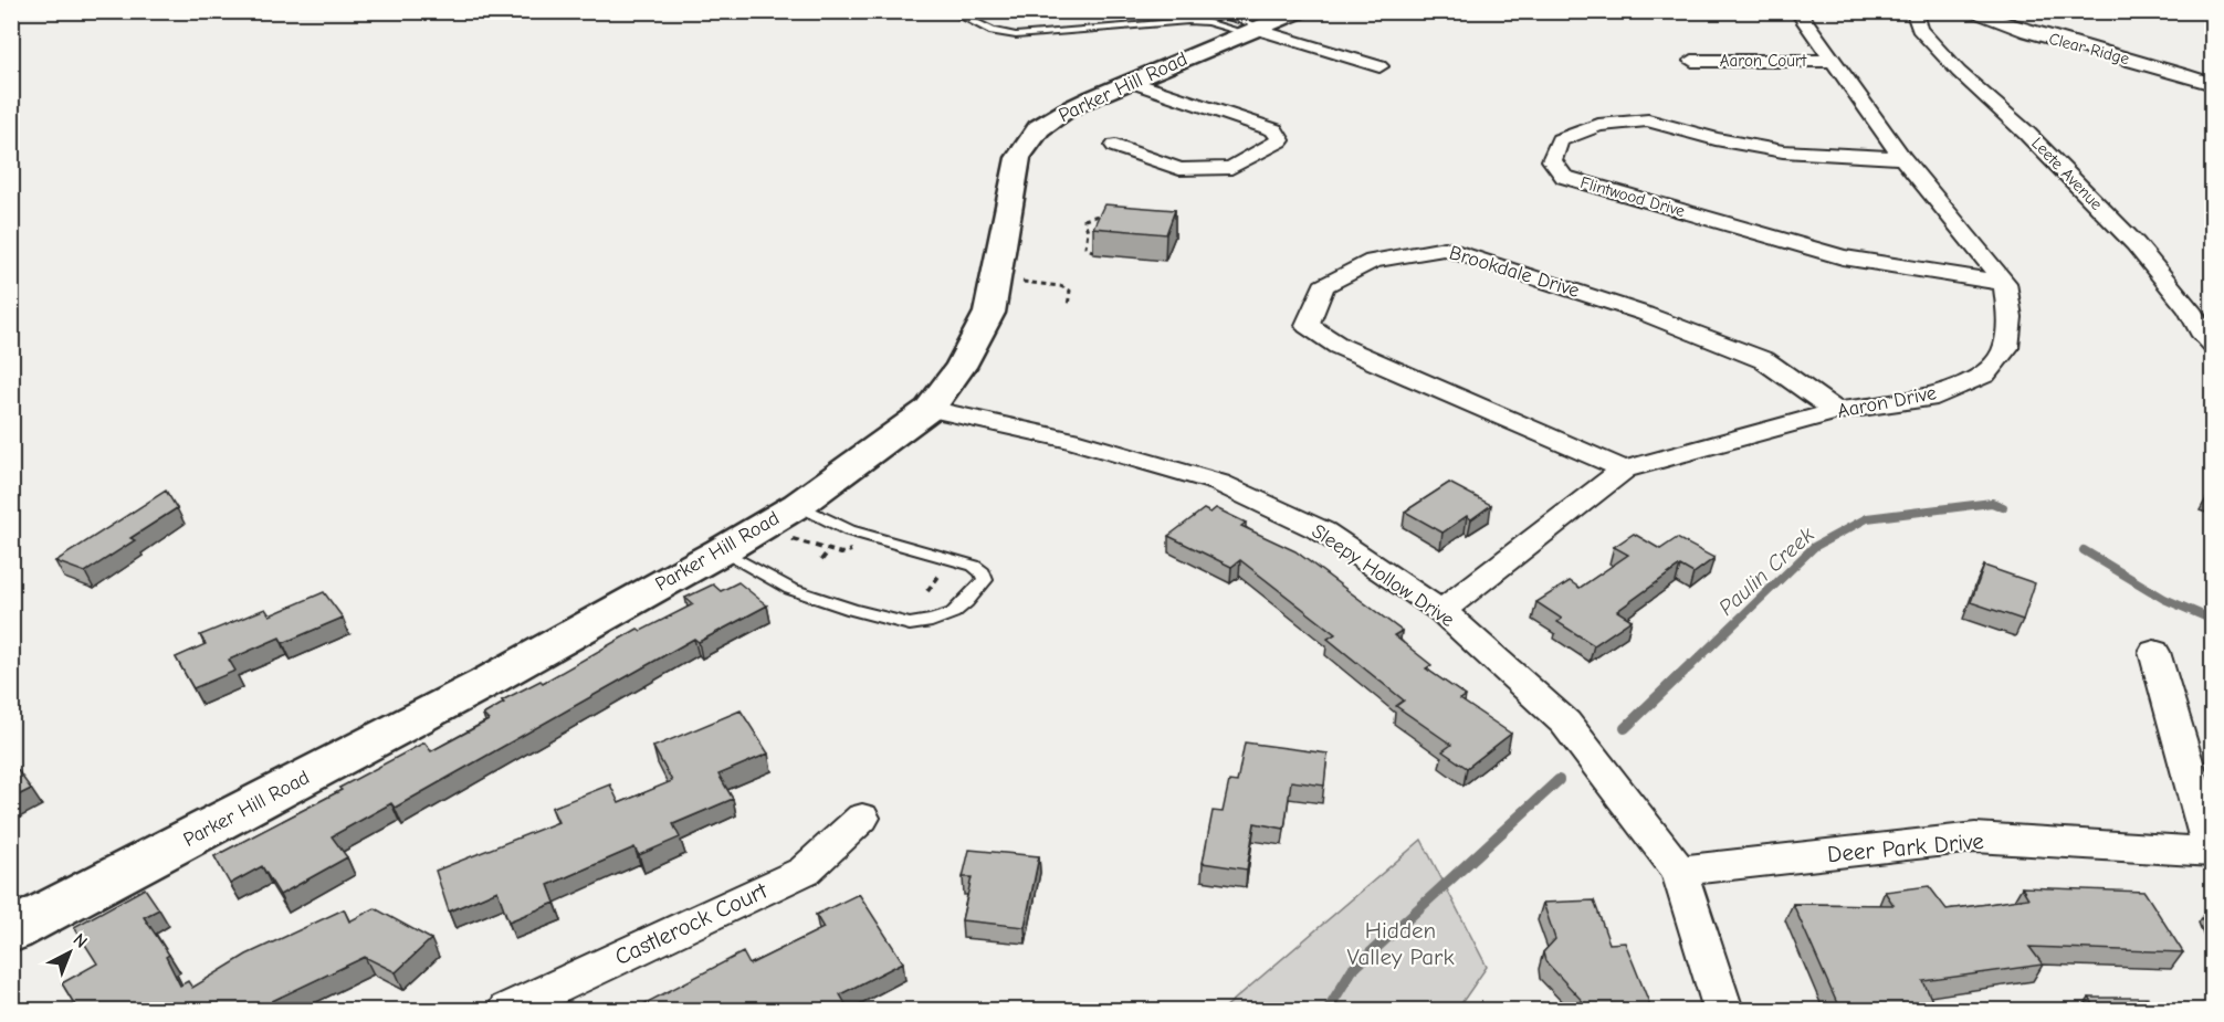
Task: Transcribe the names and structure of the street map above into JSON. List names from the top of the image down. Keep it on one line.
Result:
{"streets":{"street":["Clear Ridge","Aaron Court","Parker Hill Road","Leete Avenue","Flintwood Drive","Brookdale Drive","Aaron Drive","Sleepy Hollow Drive","Deer Park Drive","Castlerock Court"]},"crossings":[["Parker Hill Road","Sleepy Hollow Drive"],["Flintwood Drive","Aaron Drive"],["Brookdale Drive","Aaron Drive"],["Aaron Drive","Sleepy Hollow Drive"],["Sleepy Hollow Drive","Deer Park Drive"]],"water":["Paulin Creek"],"parks":["Hidden Valley Park"],"north":"top right"}
